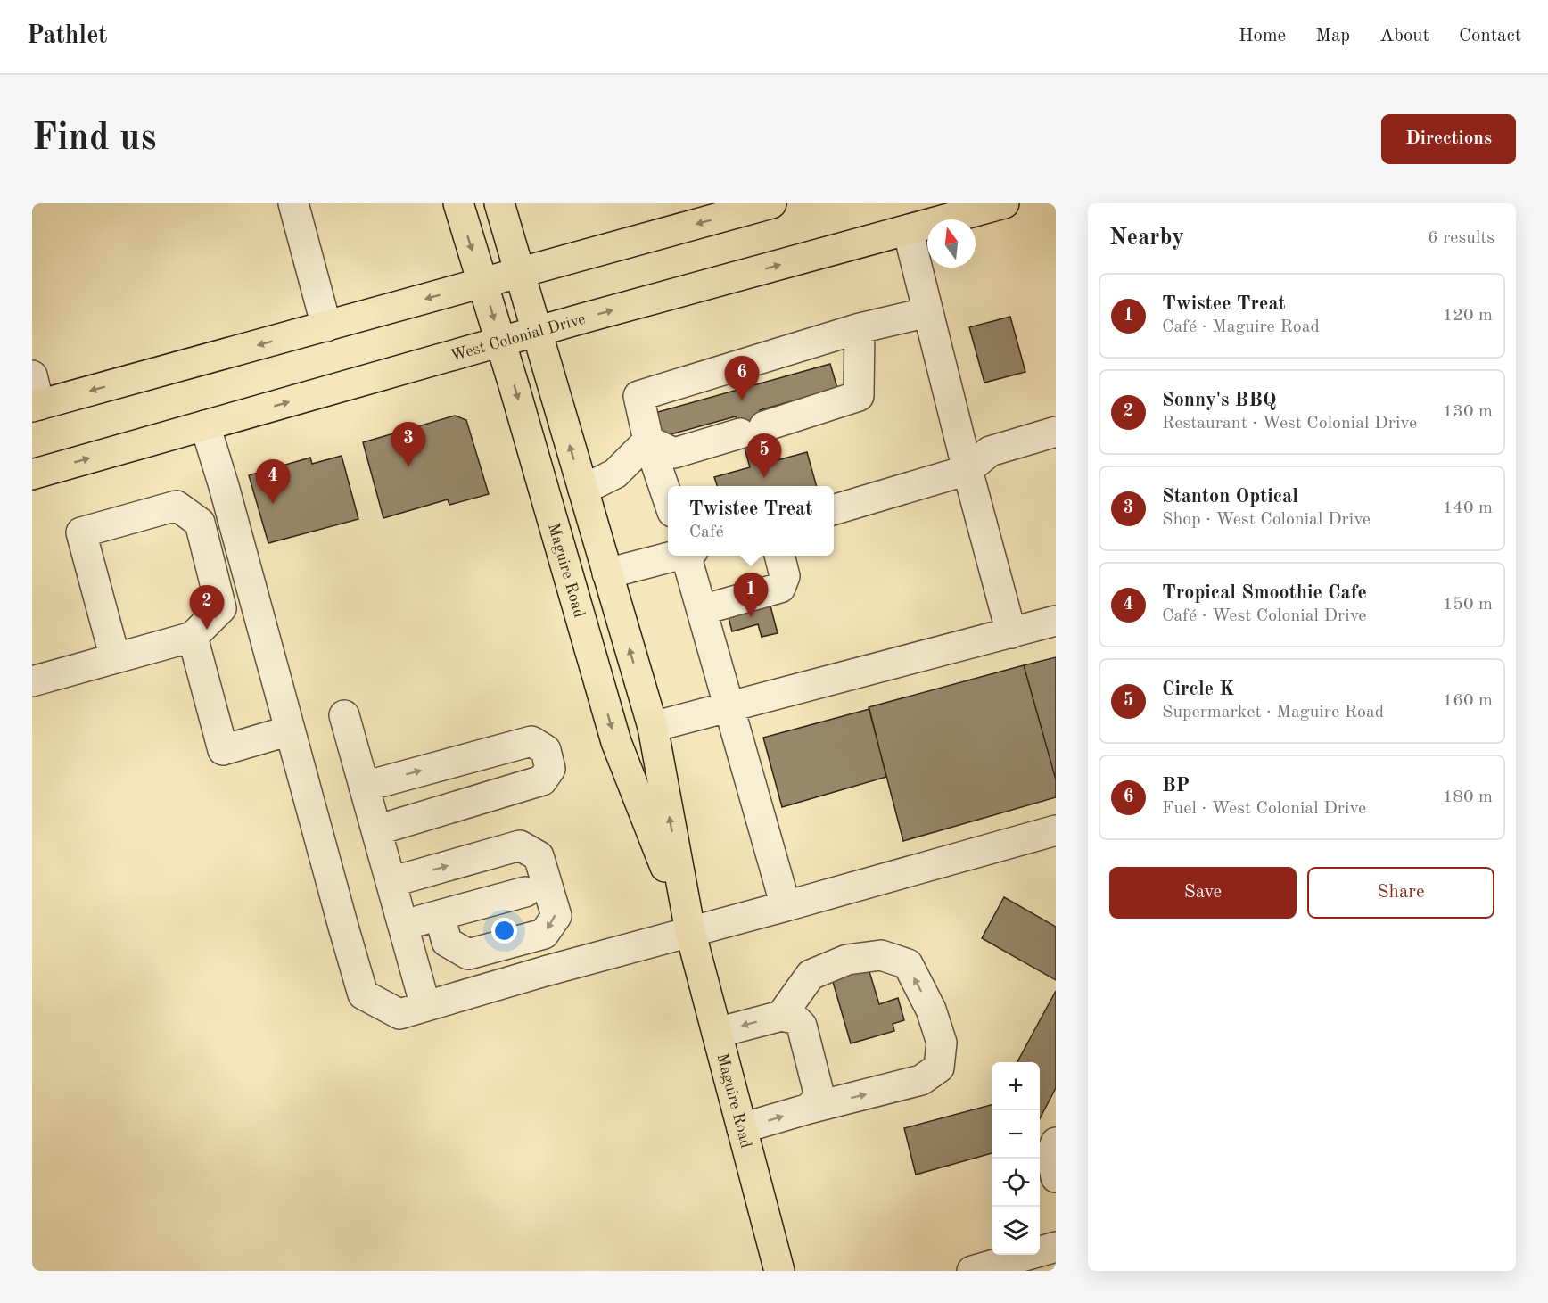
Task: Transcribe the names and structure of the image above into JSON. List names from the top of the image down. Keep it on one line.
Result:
{"streets":{"main road":["West Colonial Drive","Maguire Road"]},"crossings":[["West Colonial Drive","Maguire Road"]],"north":"top","page":{"header":"Pathlet","nav":["Home","Map","About","Contact"],"buttons":["Directions",["Save","Share"]],"title":"Find us","heading":["Nearby","6 results"],"list":[{"mark":"1","name":"Twistee Treat","note":"Café · Maguire Road","value":"120 m"},{"mark":"2","name":"Sonny's BBQ","note":"Restaurant · West Colonial Drive","value":"130 m"},{"mark":"3","name":"Stanton Optical","note":"Shop · West Colonial Drive","value":"140 m"},{"mark":"4","name":"Tropical Smoothie Cafe","note":"Café · West Colonial Drive","value":"150 m"},{"mark":"5","name":"Circle K","note":"Supermarket · Maguire Road","value":"160 m"},{"mark":"6","name":"BP","note":"Fuel · West Colonial Drive","value":"180 m"}],"pins":["6","3","5","4","1","2"],"popup":["Twistee Treat","Café"],"map_buttons":["+","−"]}}
